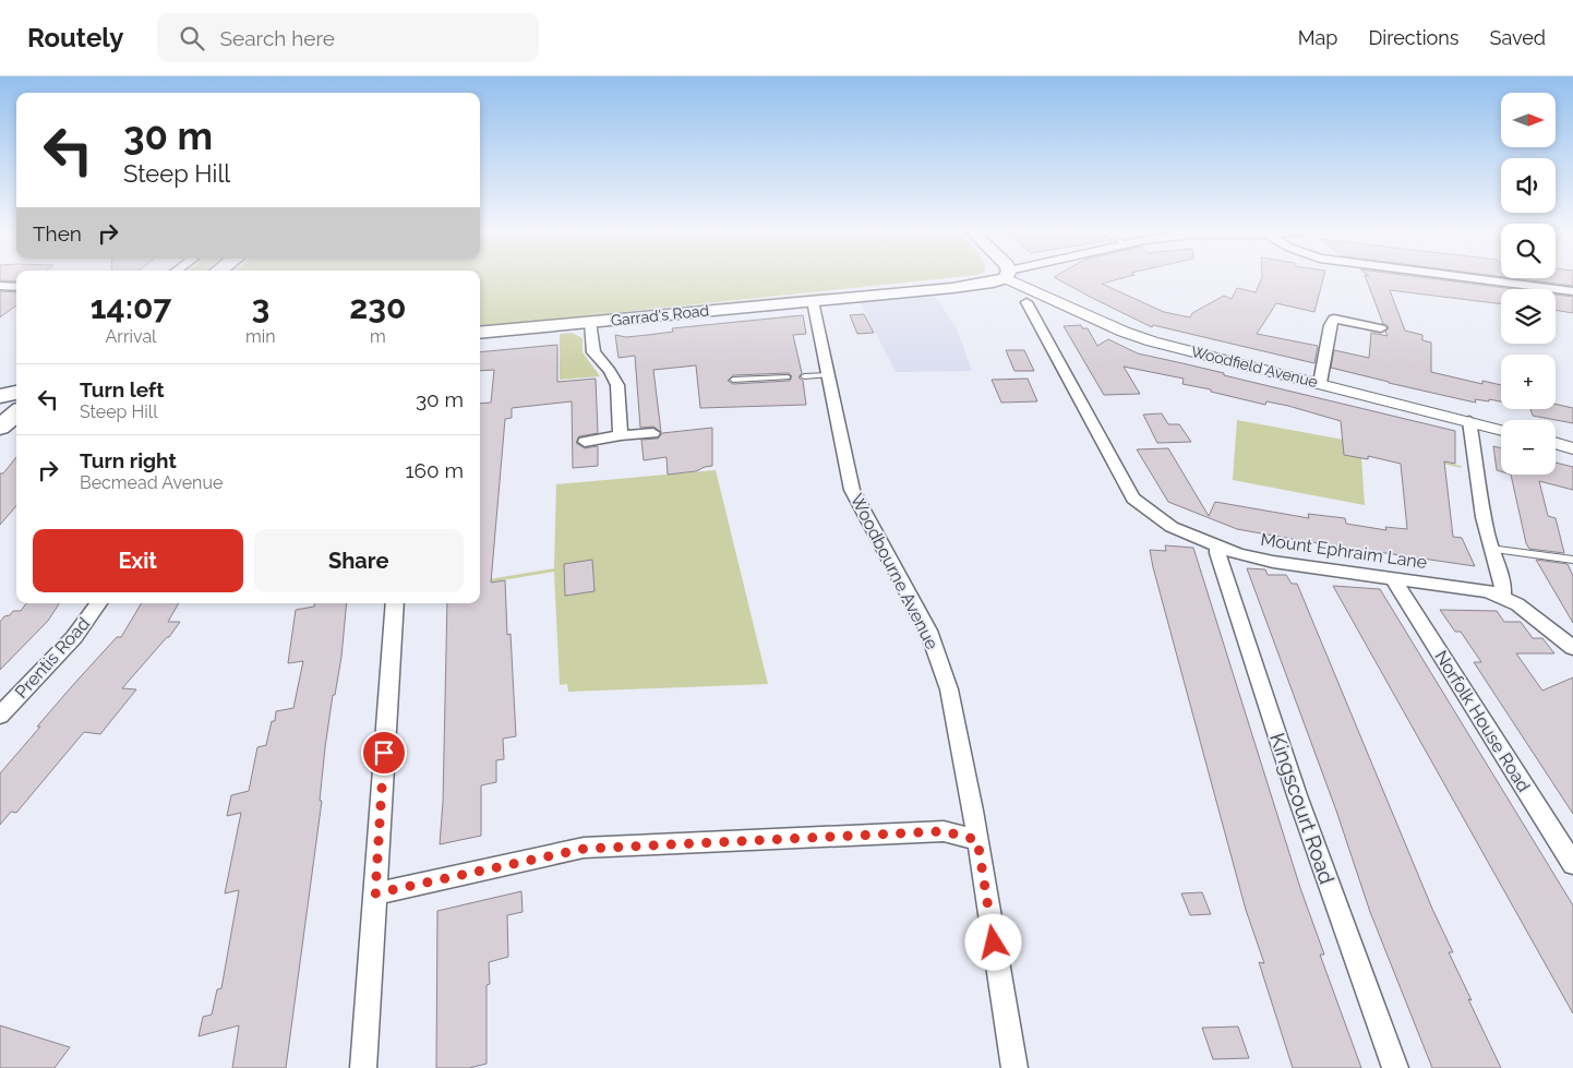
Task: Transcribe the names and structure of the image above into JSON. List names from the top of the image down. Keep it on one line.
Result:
{"streets":{"main road":["Garrad's Road"],"street":["Woodfield Avenue","Mount Ephraim Lane","Woodbourne Avenue","Prentis Road","Norfolk House Road","Kingscourt Road"]},"crossings":[["Garrad's Road","Woodbourne Avenue"],["Mount Ephraim Lane","Norfolk House Road"],["Mount Ephraim Lane","Kingscourt Road"]],"north":"right","page":{"header":"Routely","search":"Search here","nav":["Map","Directions","Saved"],"map_buttons":["+","−"],"turn":["30 m","Steep Hill"],"then":"Then","eta":["14:07","Arrival","3","min","230","m"],"list":[{"name":"Turn left","note":"Steep Hill","value":"30 m"},{"name":"Turn right","note":"Becmead Avenue","value":"160 m"}],"buttons":["Exit","Share"]}}
